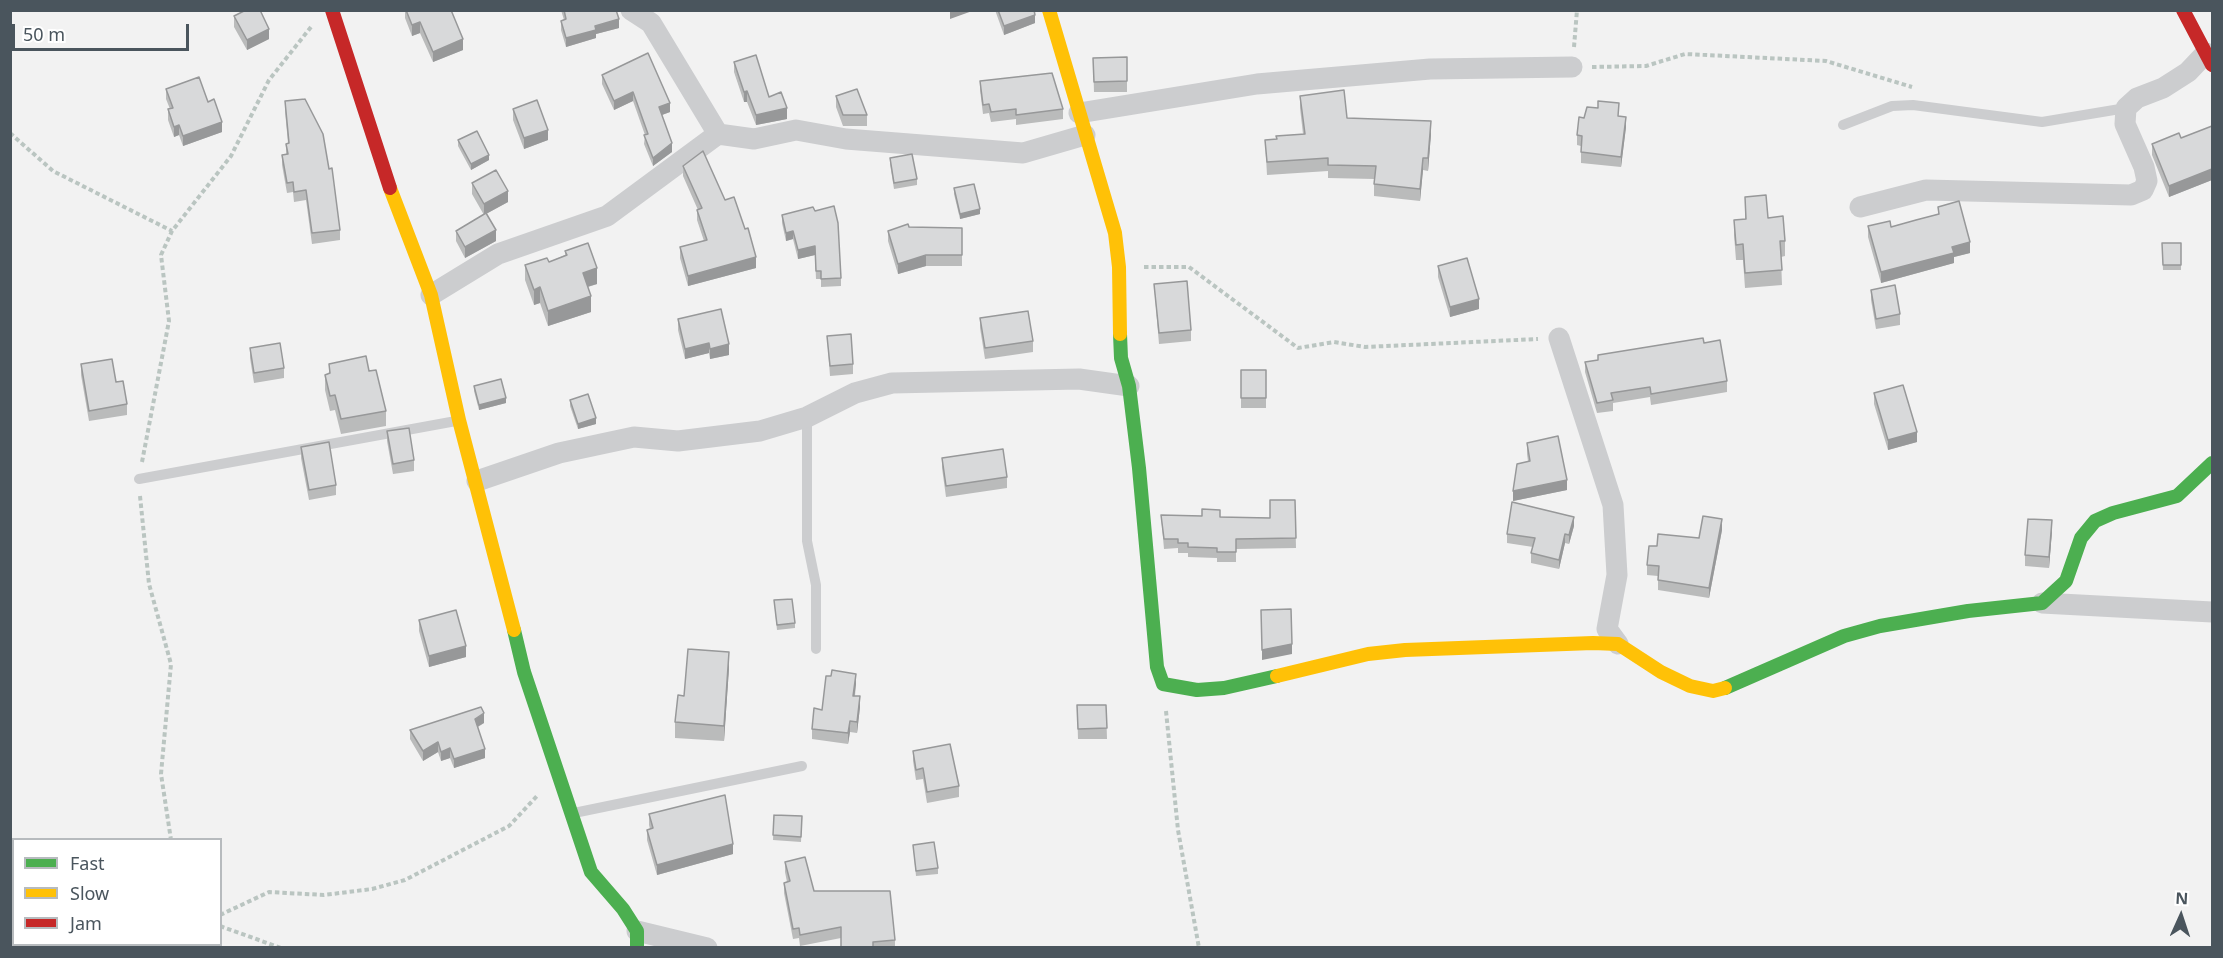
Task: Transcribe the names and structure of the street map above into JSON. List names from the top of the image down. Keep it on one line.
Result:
{"legend":["Fast","Slow","Jam"],"scale_bar":"50 m","north":"top"}
